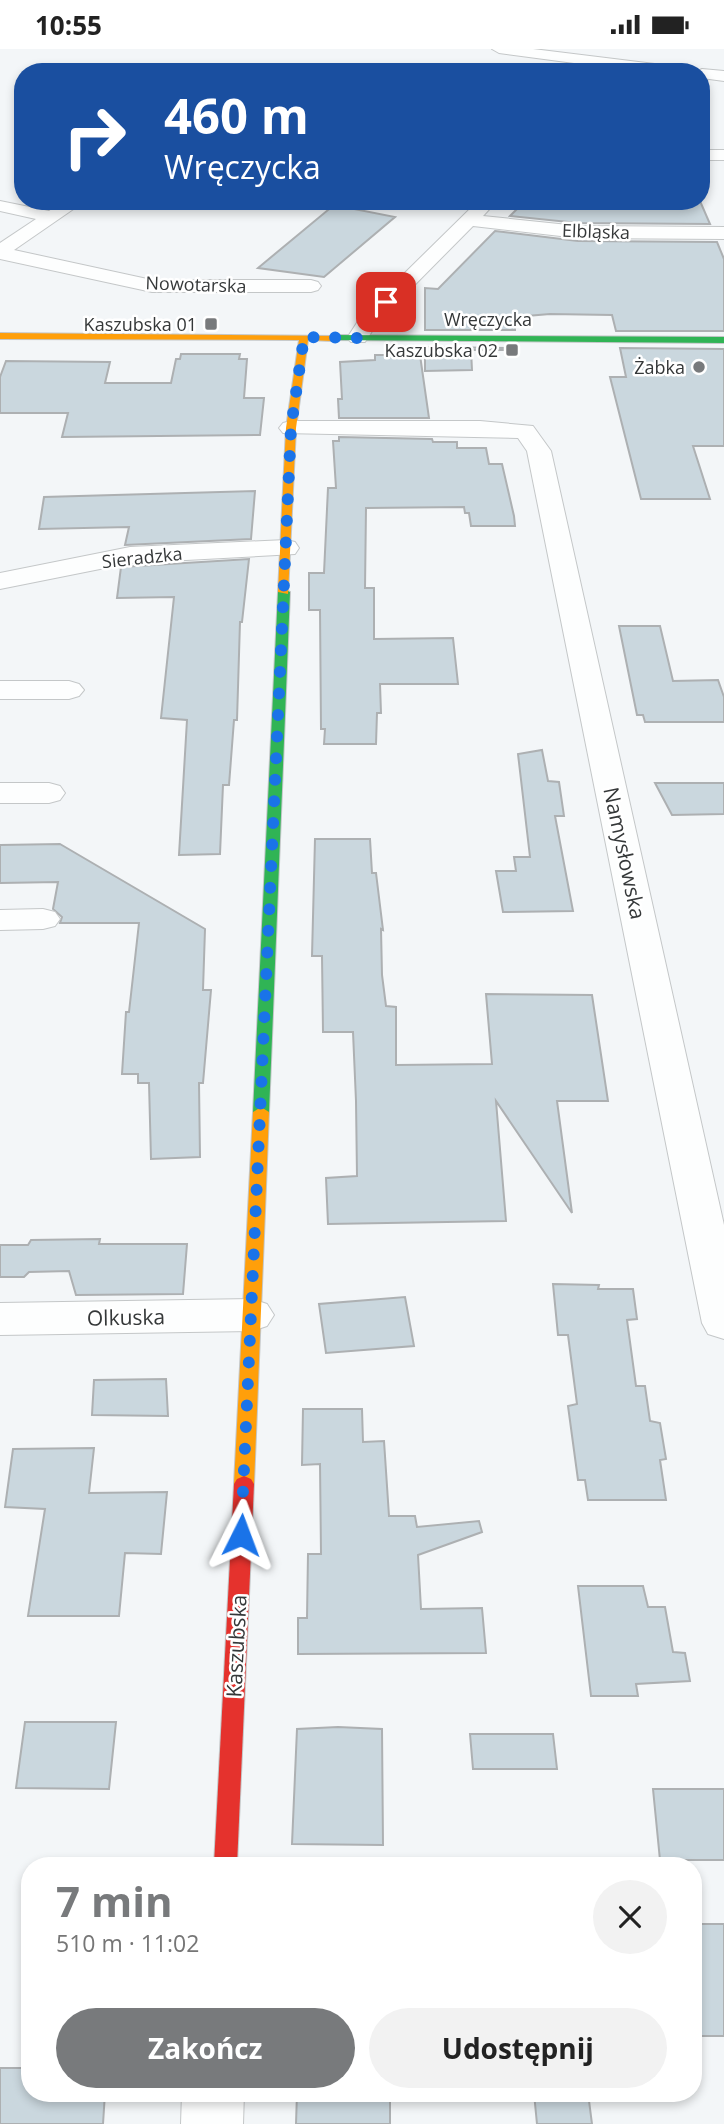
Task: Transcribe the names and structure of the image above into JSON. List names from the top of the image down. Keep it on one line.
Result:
{"streets":{"street":["Elbląska","Nowotarska","Wręczycka","Sieradzka","Namysłowska","Olkuska","Kaszubska"]},"crossings":[["Wręczycka","Kaszubska"],["Sieradzka","Kaszubska"],["Namysłowska","Kaszubska"],["Olkuska","Kaszubska"]],"places":{"transit":["Kaszubska 01","Kaszubska 02"],"other":["Żabka"]},"page":{"status":"10:55","turn":["460 m","Wręczycka"],"heading":["7 min","510 m · 11:02"],"buttons":["Zakończ","Udostępnij"]}}
